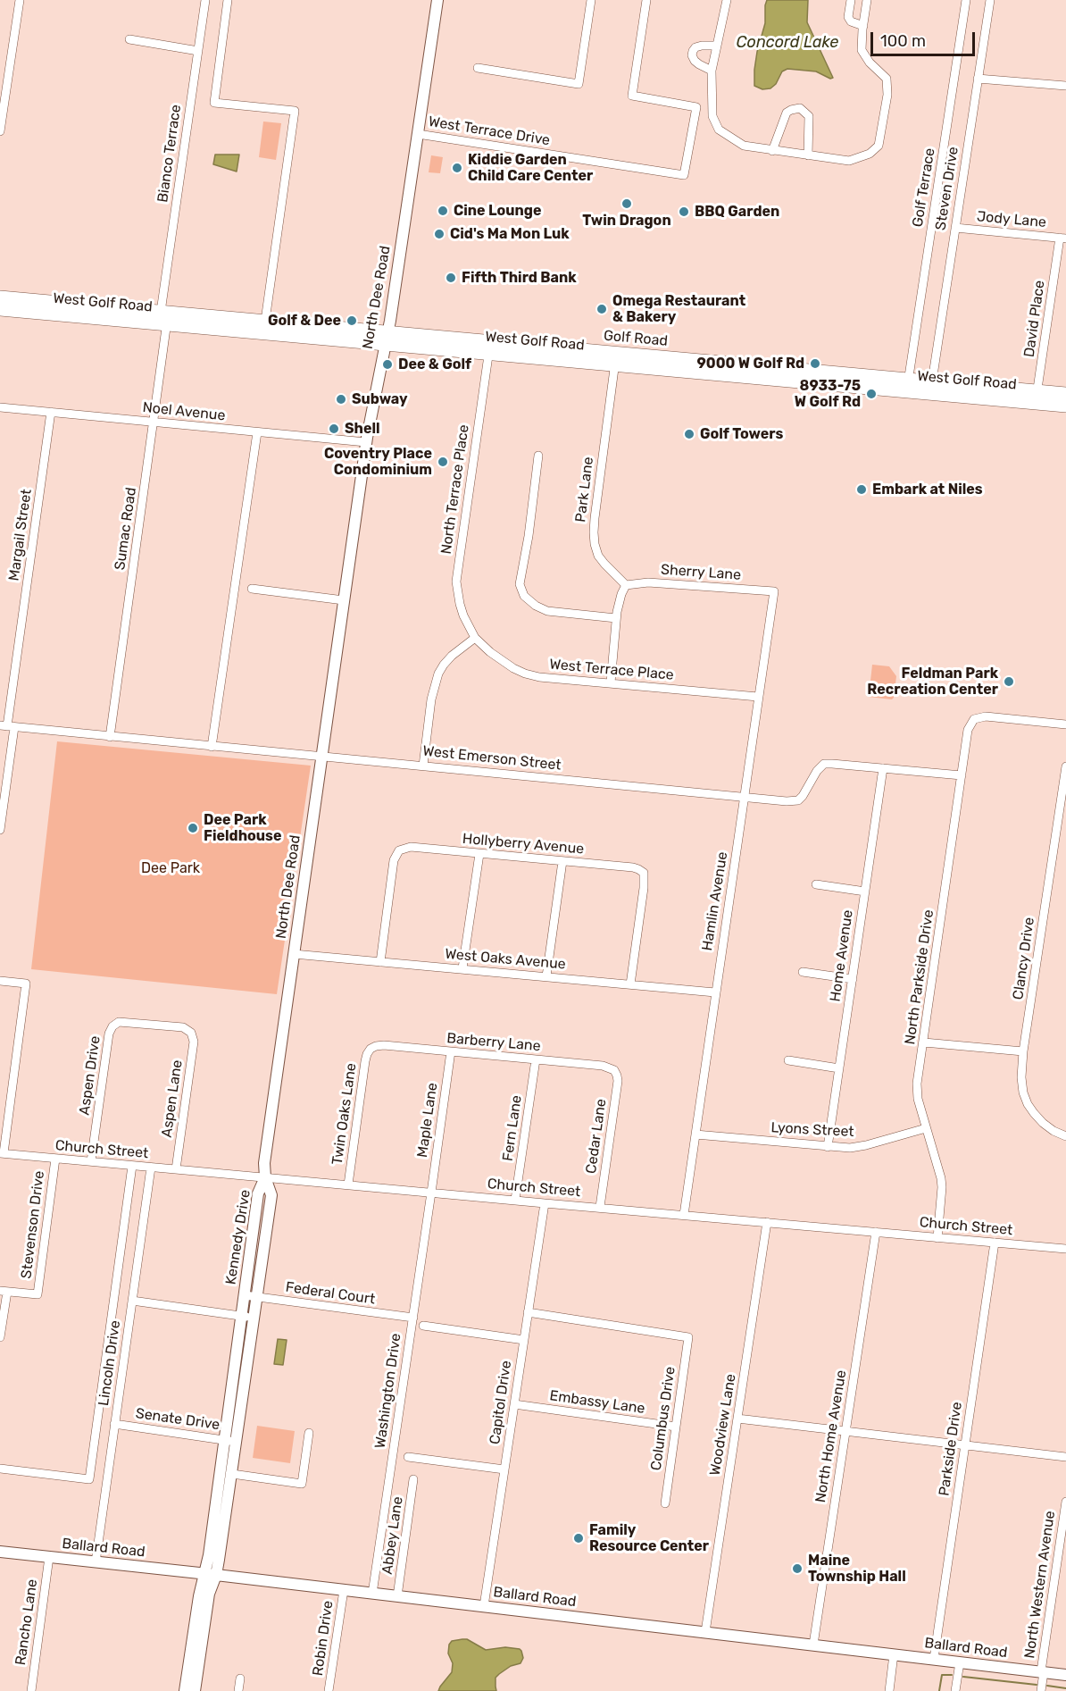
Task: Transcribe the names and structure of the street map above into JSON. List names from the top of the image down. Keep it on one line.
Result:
{"streets":{"main road":["West Golf Road","Golf Road"],"street":["West Terrace Drive","Bianco Terrace","Golf Terrace","Steven Drive","Jody Lane","North Dee Road","David Place","Noel Avenue","North Terrace Place","Park Lane","Sumac Road","Margail Street","Sherry Lane","West Terrace Place","West Emerson Street","Hollyberry Avenue","Hamlin Avenue","Home Avenue","Clancy Drive","West Oaks Avenue","North Parkside Drive","Barberry Lane","Aspen Drive","Aspen Lane","Twin Oaks Lane","Maple Lane","Fern Lane","Lyons Street","Cedar Lane","Church Street","Stevenson Drive","Kennedy Drive","Federal Court","Lincoln Drive","Washington Drive","Capitol Drive","Embassy Lane","Columbus Drive","Senate Drive","Woodview Lane","North Home Avenue","Parkside Drive","Abbey Lane","Ballard Road","North Western Avenue","Rancho Lane","Robin Drive"]},"crossings":[["West Terrace Drive","North Dee Road"],["Bianco Terrace","West Golf Road"],["Bianco Terrace","Sumac Road"],["Golf Terrace","West Golf Road"],["Steven Drive","Jody Lane"],["Steven Drive","West Golf Road"],["Jody Lane","David Place"],["North Dee Road","West Golf Road"],["North Dee Road","Noel Avenue"],["North Dee Road","West Emerson Street"],["North Dee Road","West Oaks Avenue"],["North Dee Road","Church Street"],["North Dee Road","Kennedy Drive"],["West Golf Road","David Place"],["West Golf Road","Golf Road"],["West Golf Road","North Terrace Place"],["West Golf Road","Park Lane"],["West Golf Road","Sumac Road"],["Golf Road","Park Lane"],["Noel Avenue","Sumac Road"],["Noel Avenue","Margail Street"],["North Terrace Place","West Terrace Place"],["Park Lane","Sherry Lane"],["Sumac Road","West Emerson Street"],["Margail Street","West Emerson Street"],["Sherry Lane","Hamlin Avenue"],["West Terrace Place","Hamlin Avenue"],["West Emerson Street","Hamlin Avenue"],["West Emerson Street","Home Avenue"],["West Emerson Street","North Parkside Drive"],["Hollyberry Avenue","West Oaks Avenue"],["Hamlin Avenue","West Oaks Avenue"],["Hamlin Avenue","Lyons Street"],["Hamlin Avenue","Church Street"],["Home Avenue","Lyons Street"],["North Parkside Drive","Lyons Street"],["North Parkside Drive","Church Street"],["Barberry Lane","Twin Oaks Lane"],["Barberry Lane","Maple Lane"],["Barberry Lane","Fern Lane"],["Barberry Lane","Cedar Lane"],["Aspen Drive","Aspen Lane"],["Aspen Drive","Church Street"],["Aspen Lane","Church Street"],["Twin Oaks Lane","Church Street"],["Maple Lane","Church Street"],["Maple Lane","Washington Drive"],["Fern Lane","Church Street"],["Cedar Lane","Church Street"],["Church Street","Stevenson Drive"],["Church Street","Kennedy Drive"],["Church Street","Lincoln Drive"],["Church Street","Washington Drive"],["Church Street","Capitol Drive"],["Church Street","Woodview Lane"],["Church Street","North Home Avenue"],["Church Street","Parkside Drive"],["Kennedy Drive","Federal Court"],["Kennedy Drive","Senate Drive"],["Kennedy Drive","Ballard Road"],["Federal Court","Washington Drive"],["Lincoln Drive","Senate Drive"],["Lincoln Drive","Ballard Road"],["Washington Drive","Ballard Road"],["Capitol Drive","Embassy Lane"],["Capitol Drive","Columbus Drive"],["Capitol Drive","Ballard Road"],["Embassy Lane","Columbus Drive"],["Woodview Lane","Ballard Road"],["North Home Avenue","Ballard Road"],["Parkside Drive","Ballard Road"],["Abbey Lane","Ballard Road"],["Ballard Road","North Western Avenue"],["Ballard Road","Rancho Lane"],["Ballard Road","Robin Drive"]],"water":["Concord Lake"],"parks":["Dee Park"],"places":["Kiddie Garden Child Care Center","Twin Dragon","Cine Lounge","BBQ Garden","Cid's Ma Mon Luk","Fifth Third Bank","Omega Restaurant & Bakery","Golf & Dee","9000 W Golf Rd","Dee & Golf","8933-75 W Golf Rd","Subway","Shell","Golf Towers","Coventry Place Condominium","Embark at Niles","Feldman Park Recreation Center","Dee Park Fieldhouse","Family Resource Center","Maine Township Hall"],"scale_bar":"100 m"}
